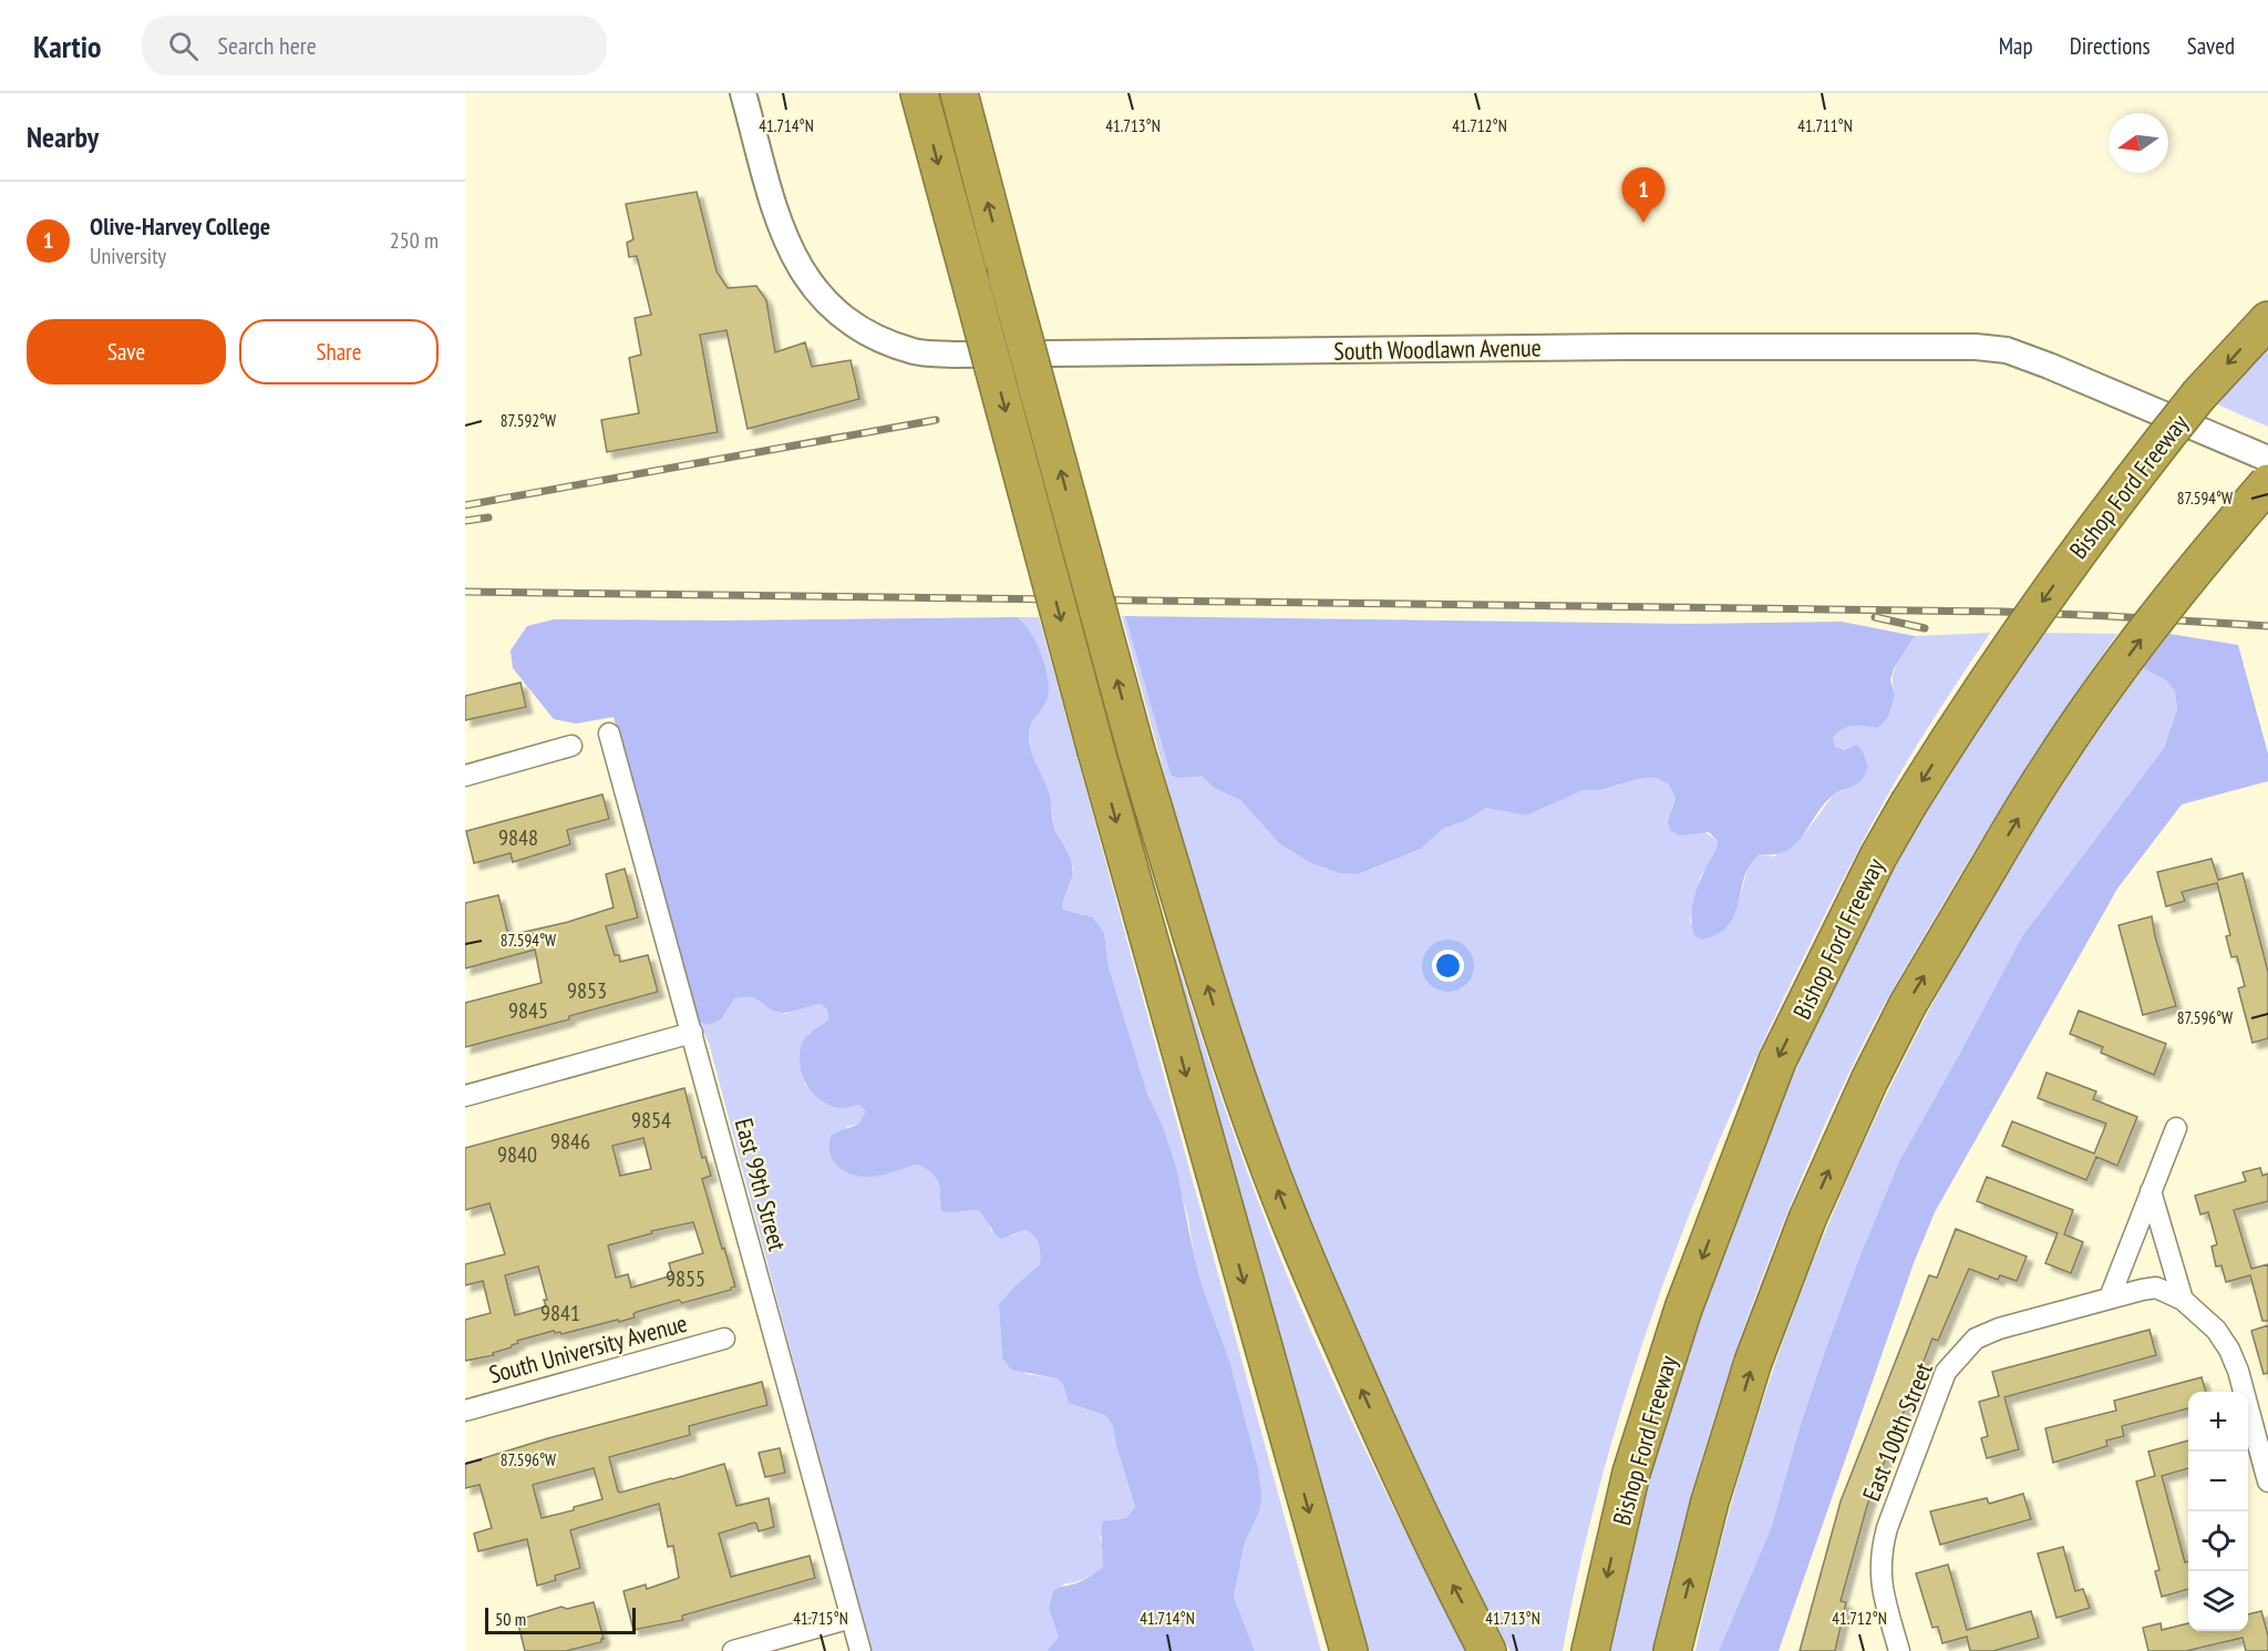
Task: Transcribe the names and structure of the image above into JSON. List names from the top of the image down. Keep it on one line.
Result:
{"streets":{"highway":["Bishop Ford Freeway"],"street":["South Woodlawn Avenue","East 99th Street","South University Avenue","East 100th Street"]},"house_numbers":["9848","9853","9845","9854","9846","9840","9855","9841"],"scale_bar":"50 m","north":"left","page":{"header":"Kartio","search":"Search here","nav":["Map","Directions","Saved"],"heading":"Nearby","pins":"1","list":[{"mark":"1","name":"Olive-Harvey College","note":"University","value":"250 m"}],"buttons":["Save","Share"],"map_buttons":["+","−"],"scale":"50 m"},"coordinates":["41.714°N","41.713°N","41.712°N","41.711°N","87.592°W","87.594°W","87.596°W","41.715°N"]}
